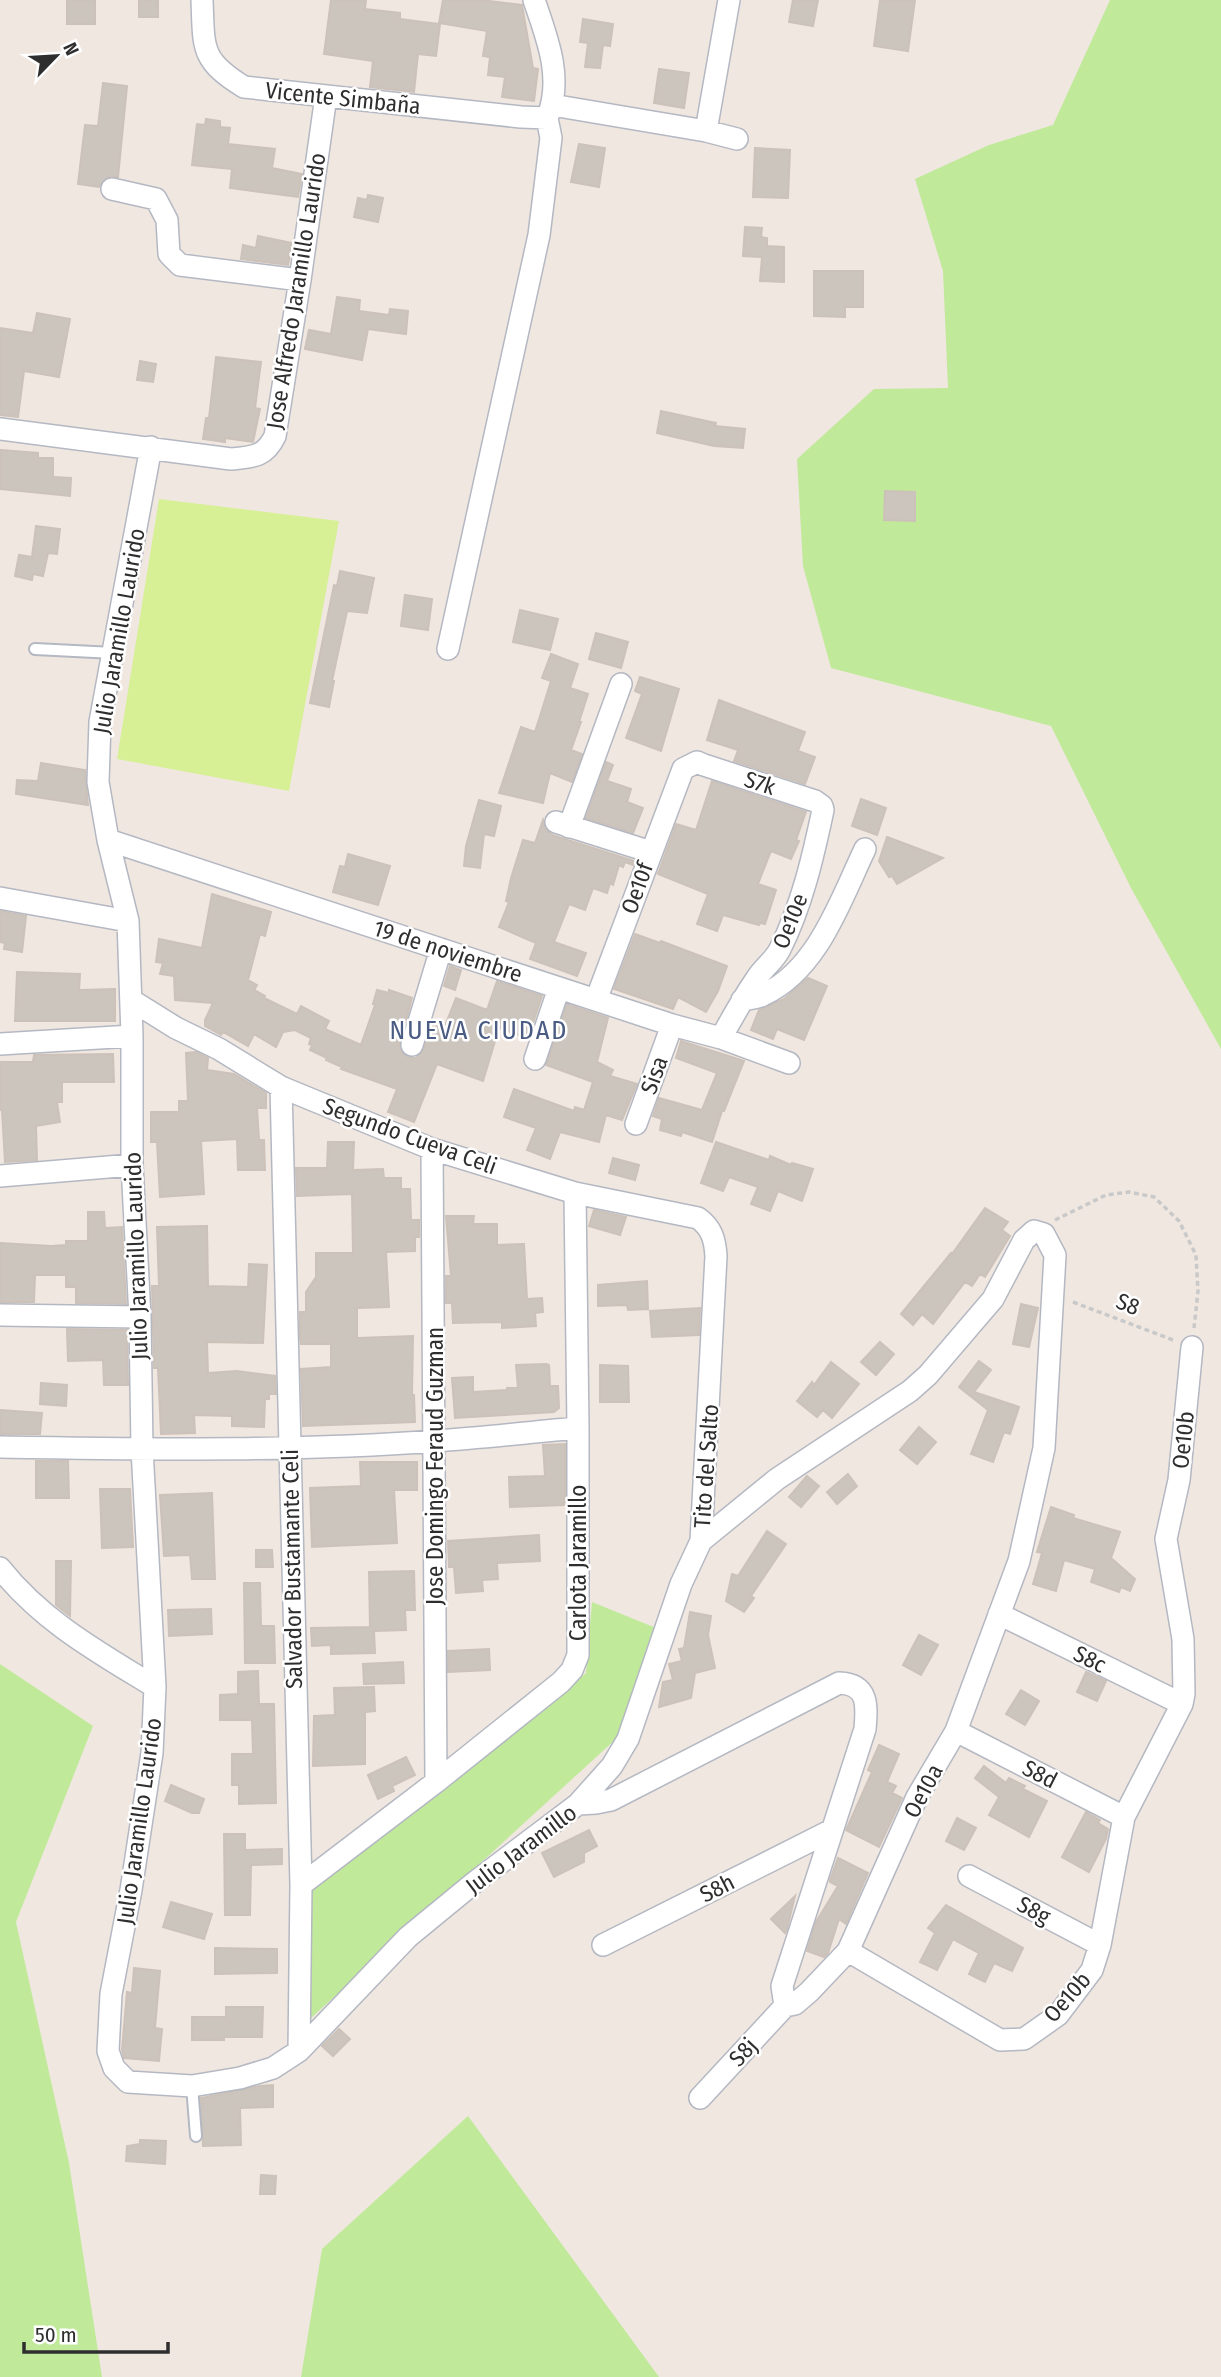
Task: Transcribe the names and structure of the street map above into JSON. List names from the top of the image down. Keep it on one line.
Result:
{"streets":{"street":["Vicente Simbaña","Jose Alfredo Jaramillo Laurido","Julio Jaramillo Laurido","S7k","Oe10f","Oe10e","19 de noviembre","Sisa","Segundo Cueva Celi","Oe10b","Jose Domingo Feraud Guzman","Tito del Salto","Carlota Jaramillo","Salvador Bustamante Celi","S8c","S8d","Oe10a","Julio Jaramillo","S8h","S8g","S8j"],"path":["S8"]},"crossings":[["Vicente Simbaña","Jose Alfredo Jaramillo Laurido"],["Jose Alfredo Jaramillo Laurido","Julio Jaramillo Laurido"],["Julio Jaramillo Laurido","19 de noviembre"],["Julio Jaramillo Laurido","Segundo Cueva Celi"],["Julio Jaramillo Laurido","Julio Jaramillo"],["S7k","Oe10f"],["S7k","Oe10e"],["Oe10f","19 de noviembre"],["Oe10e","19 de noviembre"],["19 de noviembre","Sisa"],["Segundo Cueva Celi","Jose Domingo Feraud Guzman"],["Segundo Cueva Celi","Tito del Salto"],["Segundo Cueva Celi","Carlota Jaramillo"],["Segundo Cueva Celi","Salvador Bustamante Celi"],["S8","Oe10b"],["S8","Oe10a"],["Oe10b","S8c"],["Oe10b","S8d"],["Oe10b","Oe10a"],["Oe10b","S8g"],["Jose Domingo Feraud Guzman","Carlota Jaramillo"],["Tito del Salto","Julio Jaramillo"],["Carlota Jaramillo","Salvador Bustamante Celi"],["Salvador Bustamante Celi","Julio Jaramillo"],["S8c","Oe10a"],["S8d","Oe10a"],["Oe10a","S8j"],["Julio Jaramillo","S8h"]],"districts":["NUEVA CIUDAD"],"scale_bar":"50 m","north":"top right"}
